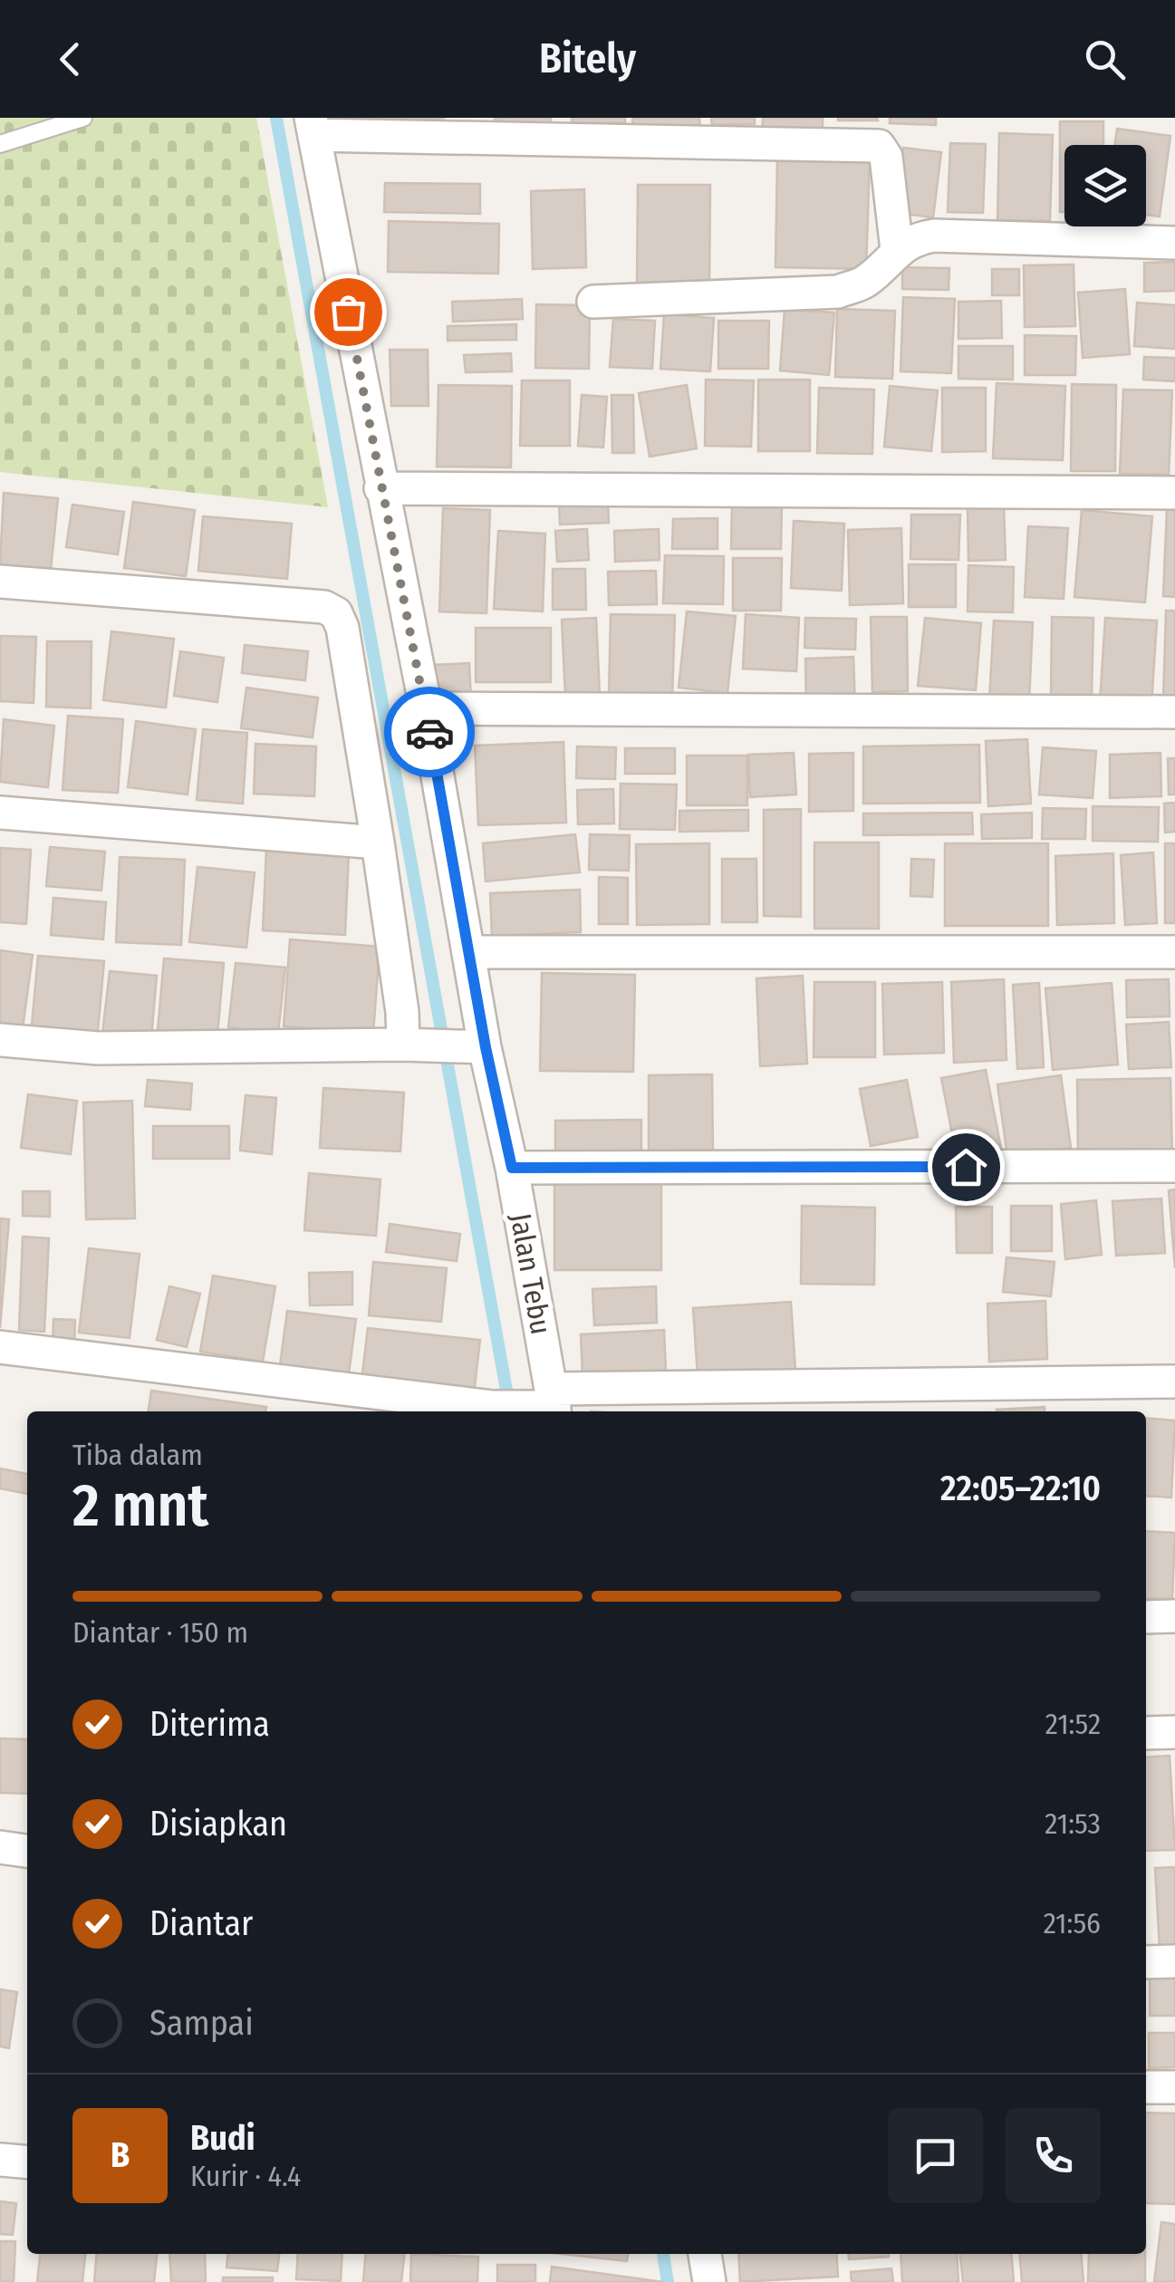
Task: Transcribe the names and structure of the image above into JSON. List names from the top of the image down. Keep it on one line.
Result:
{"streets":{"street":["Jalan Tebu"]},"page":{"header":"Bitely","heading":["2 mnt","Tiba dalam","22:05–22:10"],"panel":["Budi","Kurir · 4.4"],"bar":"Diantar · 150 m","list":[["Diterima","21:52"],["Disiapkan","21:53"],["Diantar","21:56"],"Sampai"],"round":"B"}}
